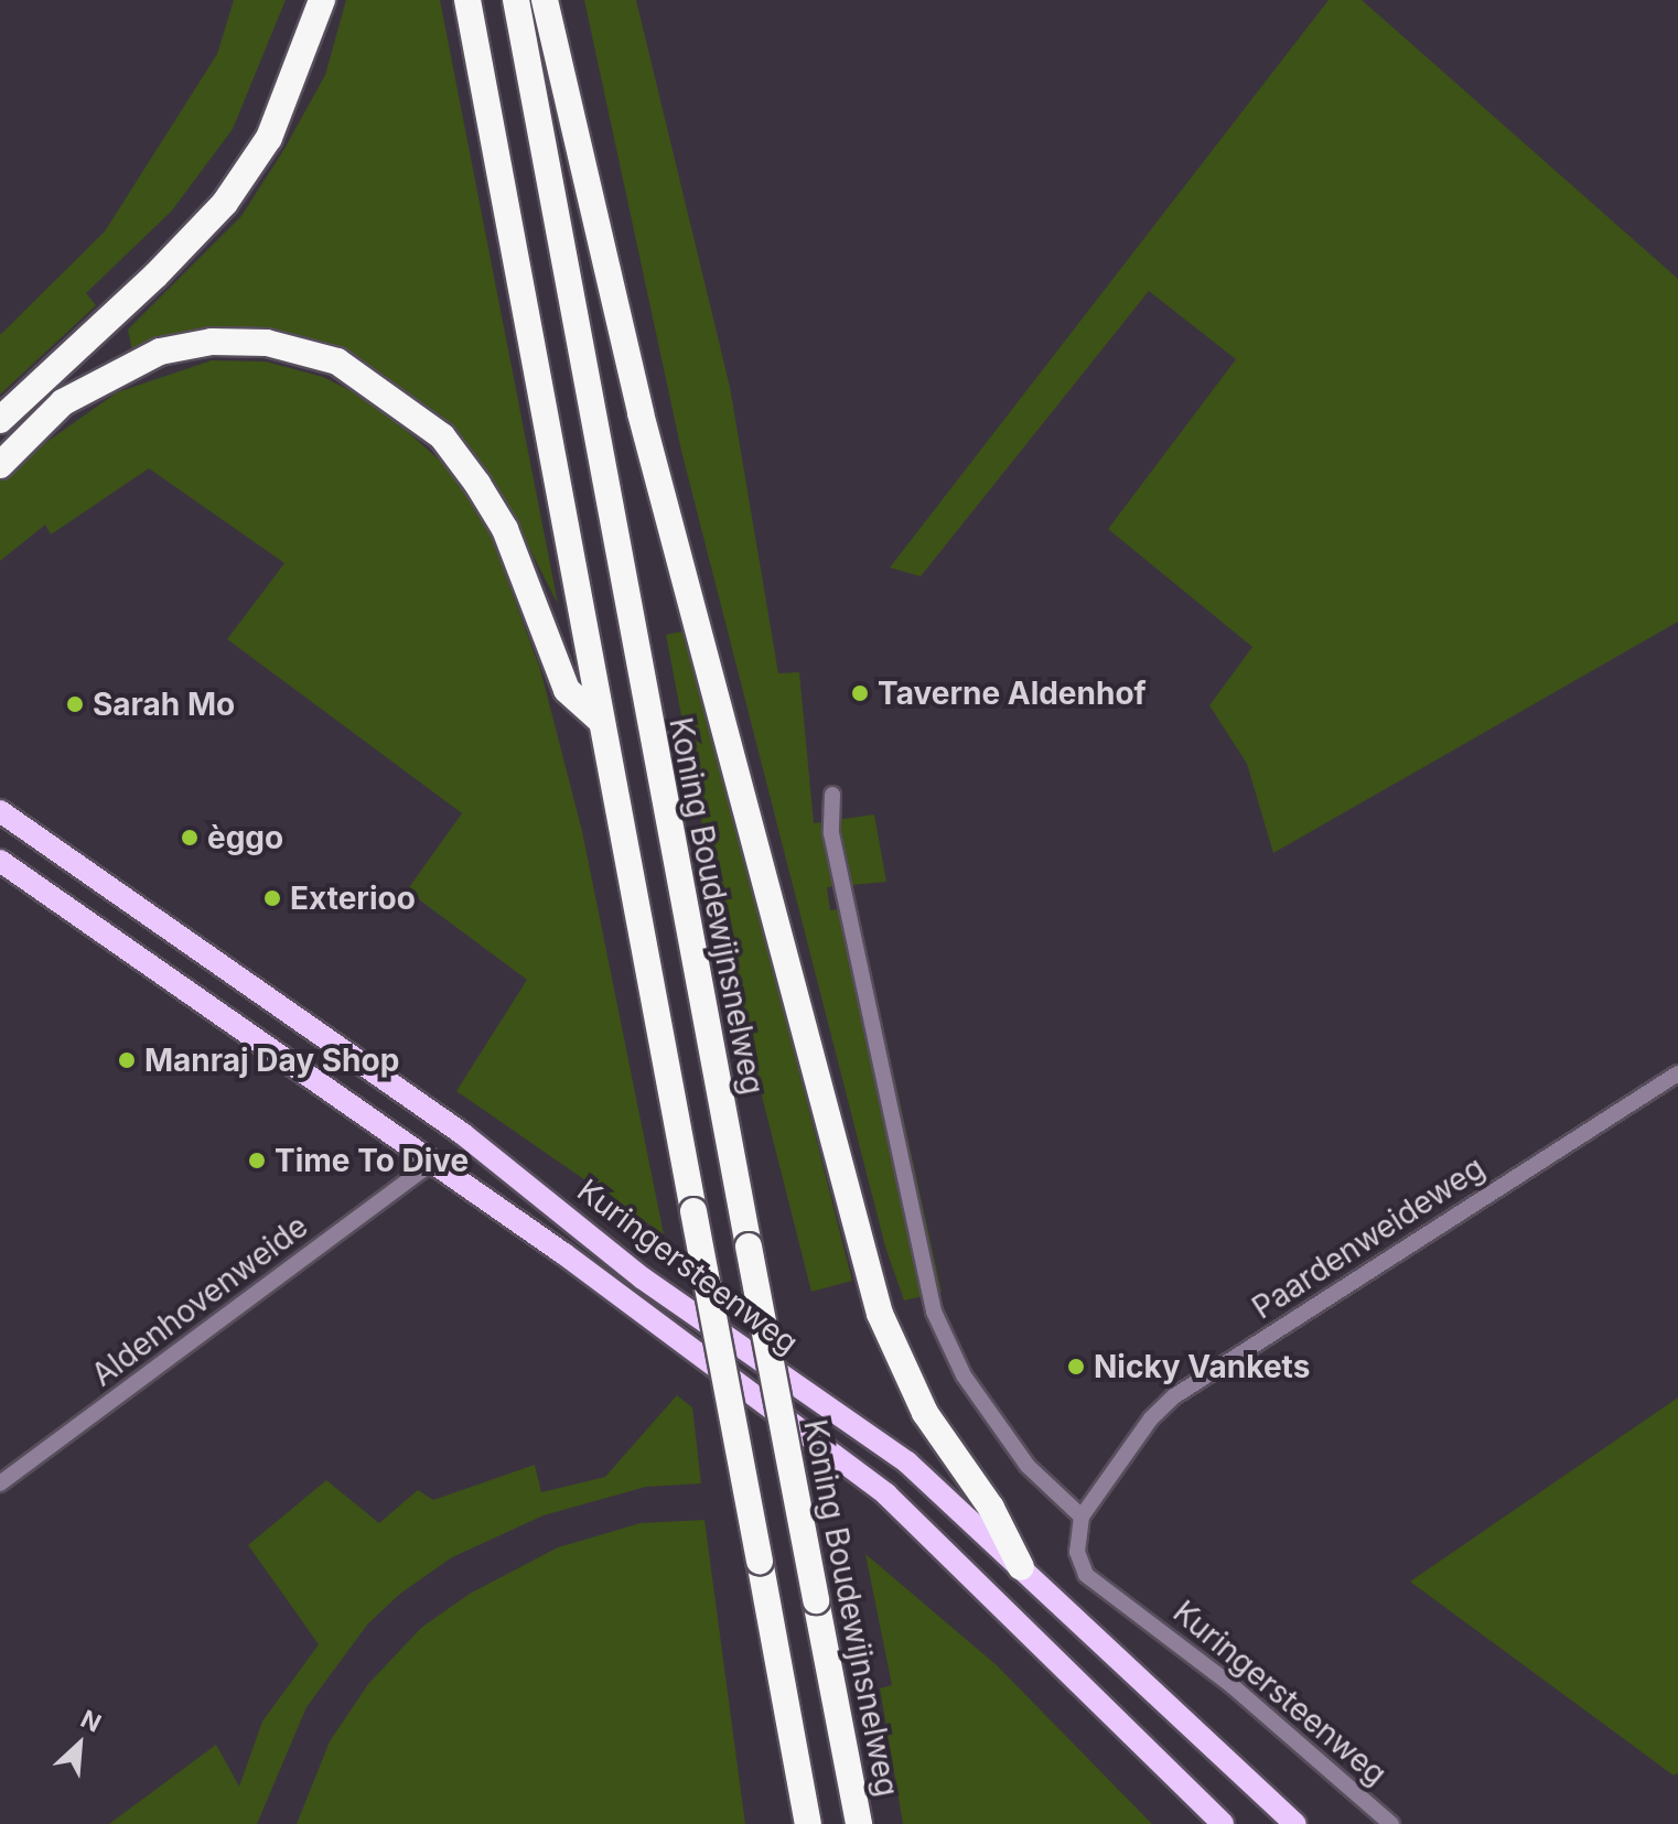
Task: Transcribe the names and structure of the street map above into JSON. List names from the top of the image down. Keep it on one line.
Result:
{"streets":{"highway":["Koning Boudewijnsnelweg"],"main road":["Kuringersteenweg"],"street":["Paardenweideweg","Aldenhovenweide"]},"crossings":[["Paardenweideweg","Kuringersteenweg"],["Kuringersteenweg","Aldenhovenweide"]],"places":["Taverne Aldenhof","Sarah Mo","èggo","Exterioo","Manraj Day Shop","Time To Dive","Nicky Vankets"],"north":"top right"}
